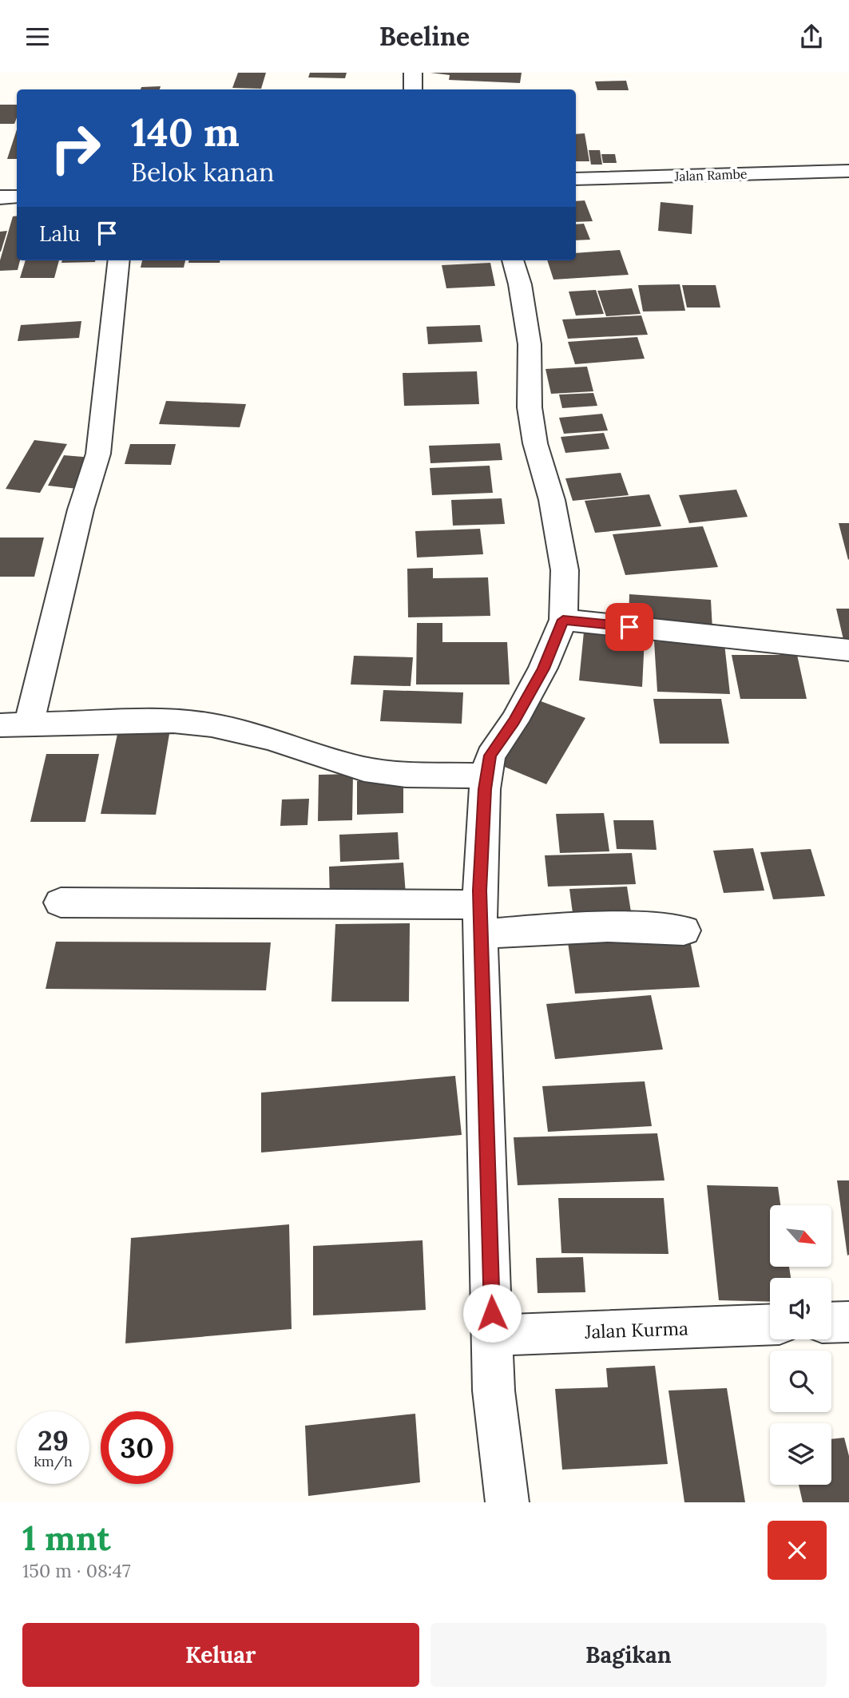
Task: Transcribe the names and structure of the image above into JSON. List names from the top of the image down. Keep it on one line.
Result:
{"streets":{"street":["Jalan Rambe","Jalan Kurma"]},"north":"bottom right","page":{"header":"Beeline","turn":["140 m","Belok kanan"],"then":"Lalu","speed":"29 km/h","limit":"30","heading":["1 mnt","150 m · 08:47"],"buttons":["Keluar","Bagikan"]}}
